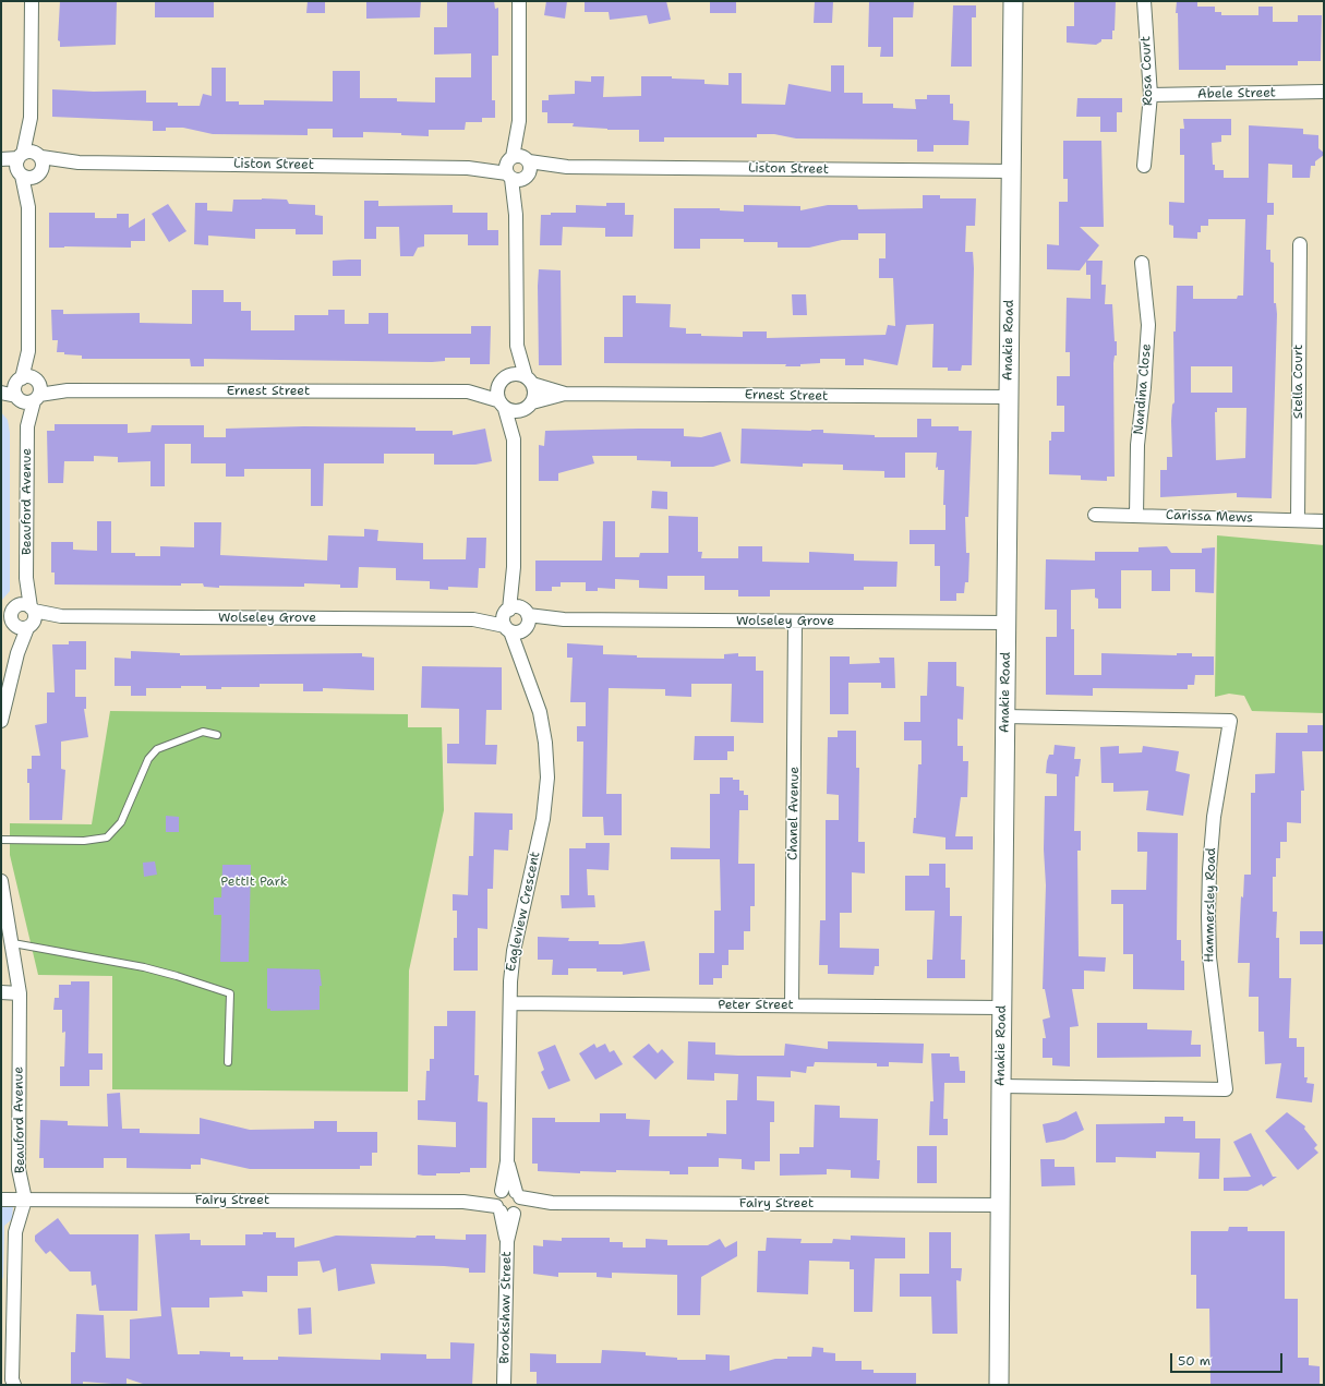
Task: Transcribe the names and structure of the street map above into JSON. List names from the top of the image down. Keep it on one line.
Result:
{"streets":{"main road":["Anakie Road"],"street":["Rosa Court","Abele Street","Liston Street","Stella Court","Nandina Close","Ernest Street","Beauford Avenue","Carissa Mews","Wolseley Grove","Chanel Avenue","Hammersley Road","Eagleview Crescent","Peter Street","Fairy Street","Brookshaw Street"]},"crossings":[["Rosa Court","Abele Street"],["Liston Street","Anakie Road"],["Liston Street","Beauford Avenue"],["Anakie Road","Ernest Street"],["Anakie Road","Wolseley Grove"],["Anakie Road","Hammersley Road"],["Anakie Road","Peter Street"],["Anakie Road","Fairy Street"],["Stella Court","Carissa Mews"],["Nandina Close","Carissa Mews"],["Ernest Street","Beauford Avenue"],["Ernest Street","Eagleview Crescent"],["Beauford Avenue","Wolseley Grove"],["Beauford Avenue","Fairy Street"],["Wolseley Grove","Chanel Avenue"],["Wolseley Grove","Eagleview Crescent"],["Chanel Avenue","Peter Street"],["Eagleview Crescent","Peter Street"],["Eagleview Crescent","Fairy Street"],["Eagleview Crescent","Brookshaw Street"],["Fairy Street","Brookshaw Street"]],"parks":["Pettit Park"],"scale_bar":"50 m"}
